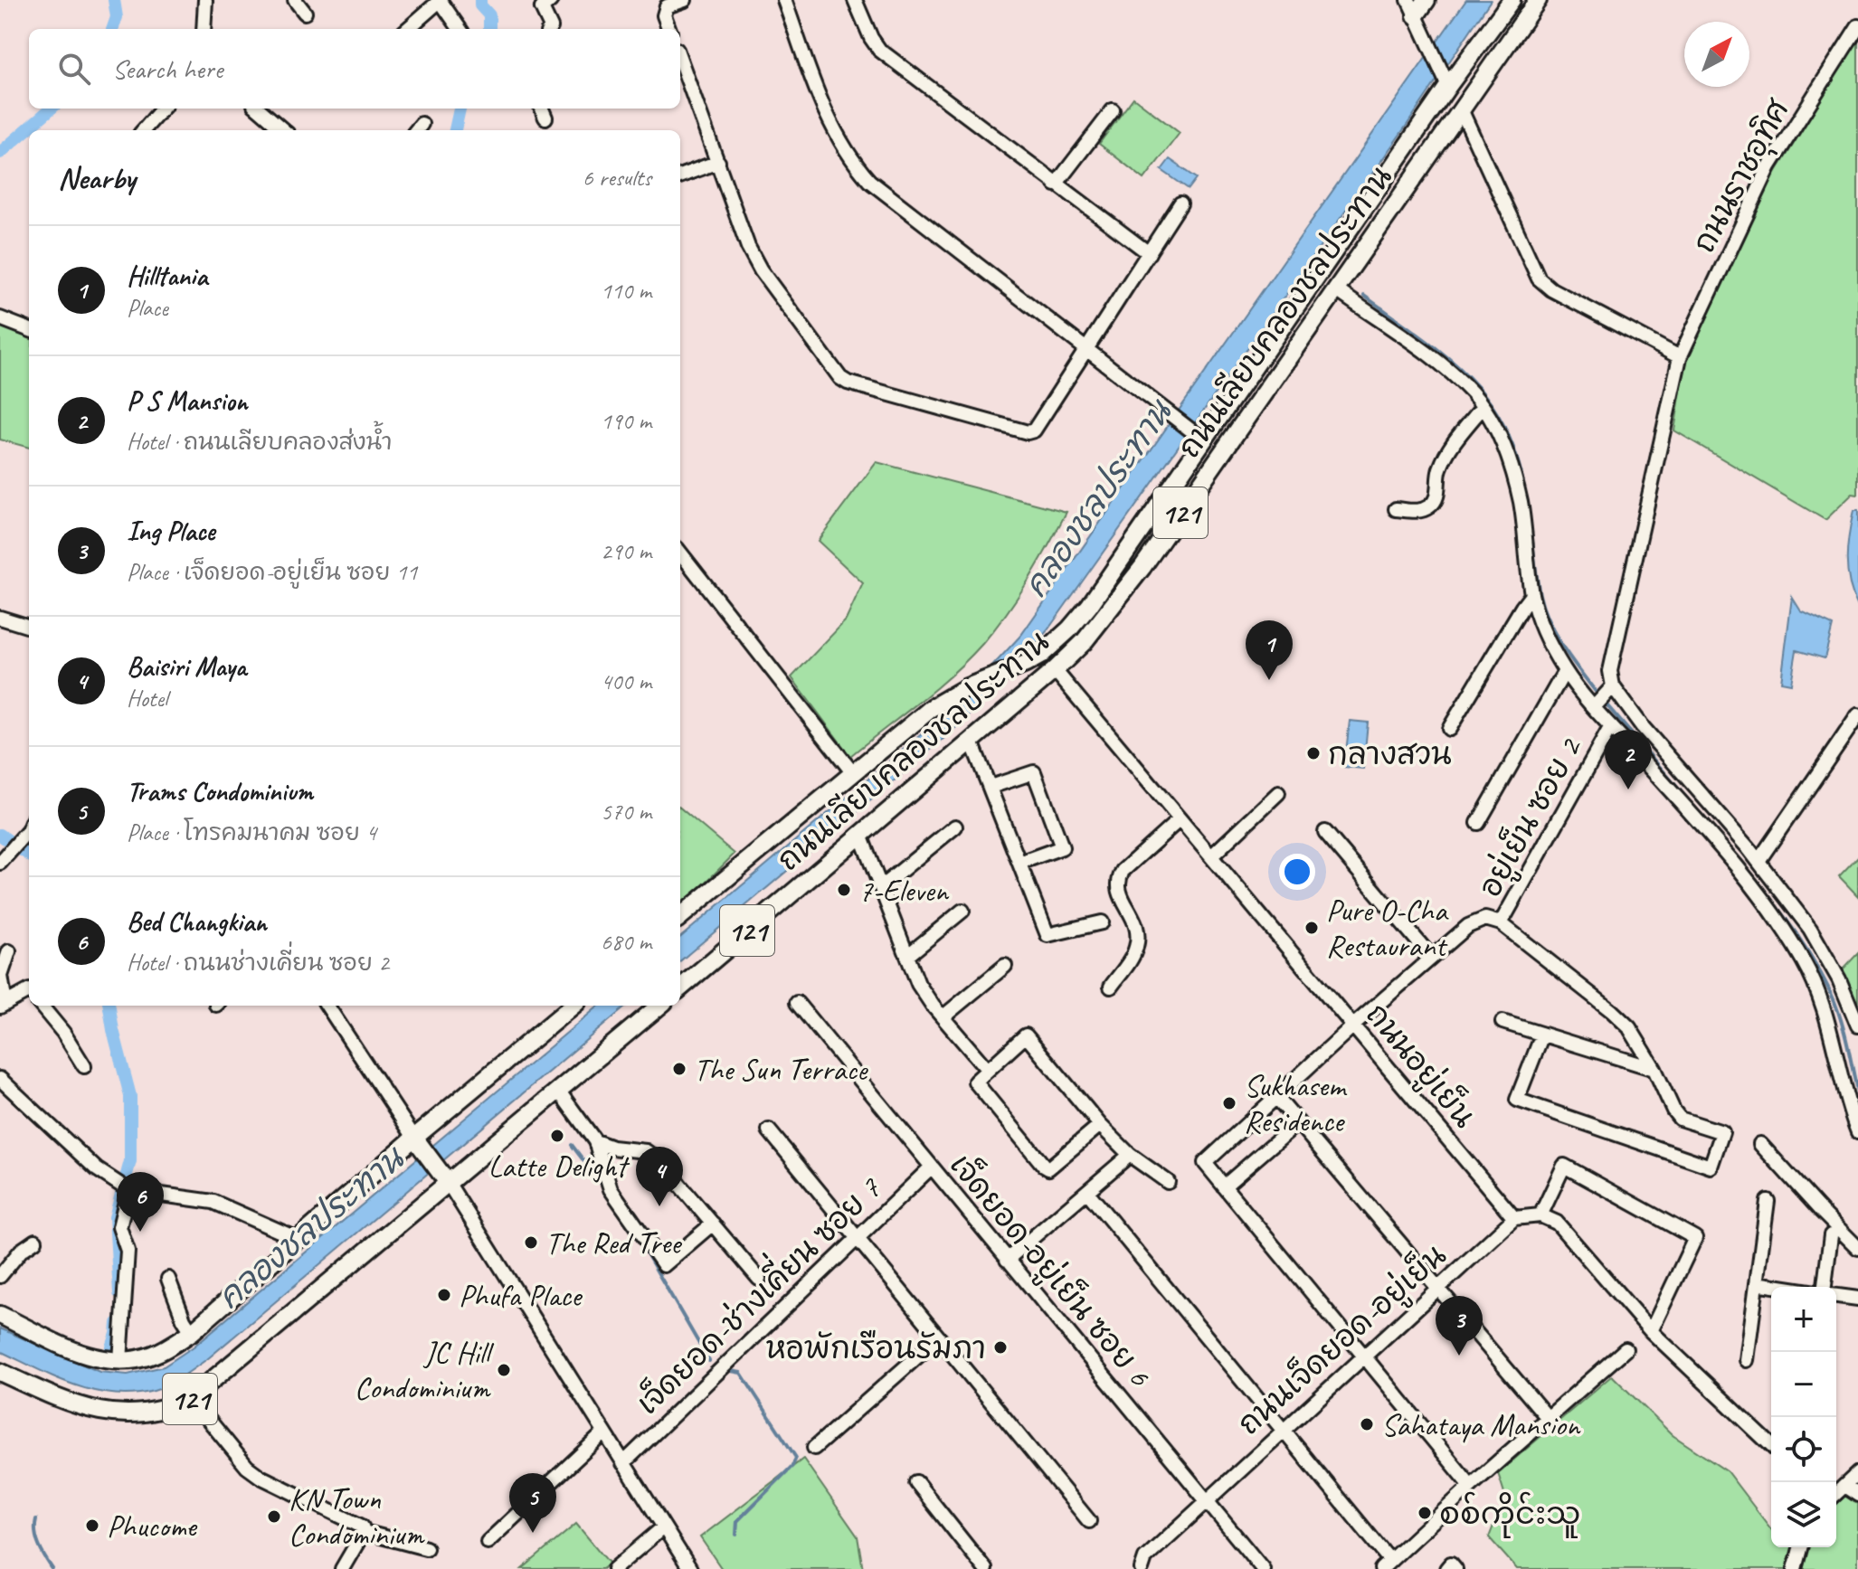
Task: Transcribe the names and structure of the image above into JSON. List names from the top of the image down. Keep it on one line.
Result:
{"streets":{"main road":["ถนนเลียบคลองชลประทาน","121"],"street":["ถนนราชอุทิศ","อยู่เย็น ซอย 2","ถนนอยู่เย็น","เจ็ดยอด-อยู่เย็น ซอย 6","เจ็ดยอด-ช่างเคี่ยน ซอย 7","ถนนเจ็ดยอด-อยู่เย็น"]},"crossings":[["ถนนเลียบคลองชลประทาน","ถนนอยู่เย็น"],["อยู่เย็น ซอย 2","ถนนอยู่เย็น"],["ถนนอยู่เย็น","ถนนเจ็ดยอด-อยู่เย็น"],["เจ็ดยอด-อยู่เย็น ซอย 6","เจ็ดยอด-ช่างเคี่ยน ซอย 7"],["เจ็ดยอด-อยู่เย็น ซอย 6","ถนนเจ็ดยอด-อยู่เย็น"]],"water":["คลองชลประทาน"],"places":["กลางสวน","7-Eleven","Pure O-Cha Restaurant","The Sun Terrace","Sukhasem Residence","Latte Delight","The Red Tree","Phufa Place","หอพักเรือนรัมภา","JC Hill Condominium","Sahataya Mansion","စစ်ကိုင်းသူ","KN Town Condominium","Phucome"],"north":"top right","page":{"search":"Search here","heading":["Nearby","6 results"],"list":[{"mark":"1","name":"Hilltania","note":"Place","value":"110 m"},{"mark":"2","name":"P S Mansion","note":"Hotel · ถนนเลียบคลองส่งน้ำ","value":"190 m"},{"mark":"3","name":"Ing Place","note":"Place · เจ็ดยอด-อยู่เย็น ซอย 11","value":"290 m"},{"mark":"4","name":"Baisiri Maya","note":"Hotel","value":"400 m"},{"mark":"5","name":"Trams Condominium","note":"Place · โทรคมนาคม ซอย 4","value":"570 m"},{"mark":"6","name":"Bed Changkian","note":"Hotel · ถนนช่างเคี่ยน ซอย 2","value":"680 m"}],"pins":["1","2","4","6","3","5"],"map_buttons":["+","−"]}}
